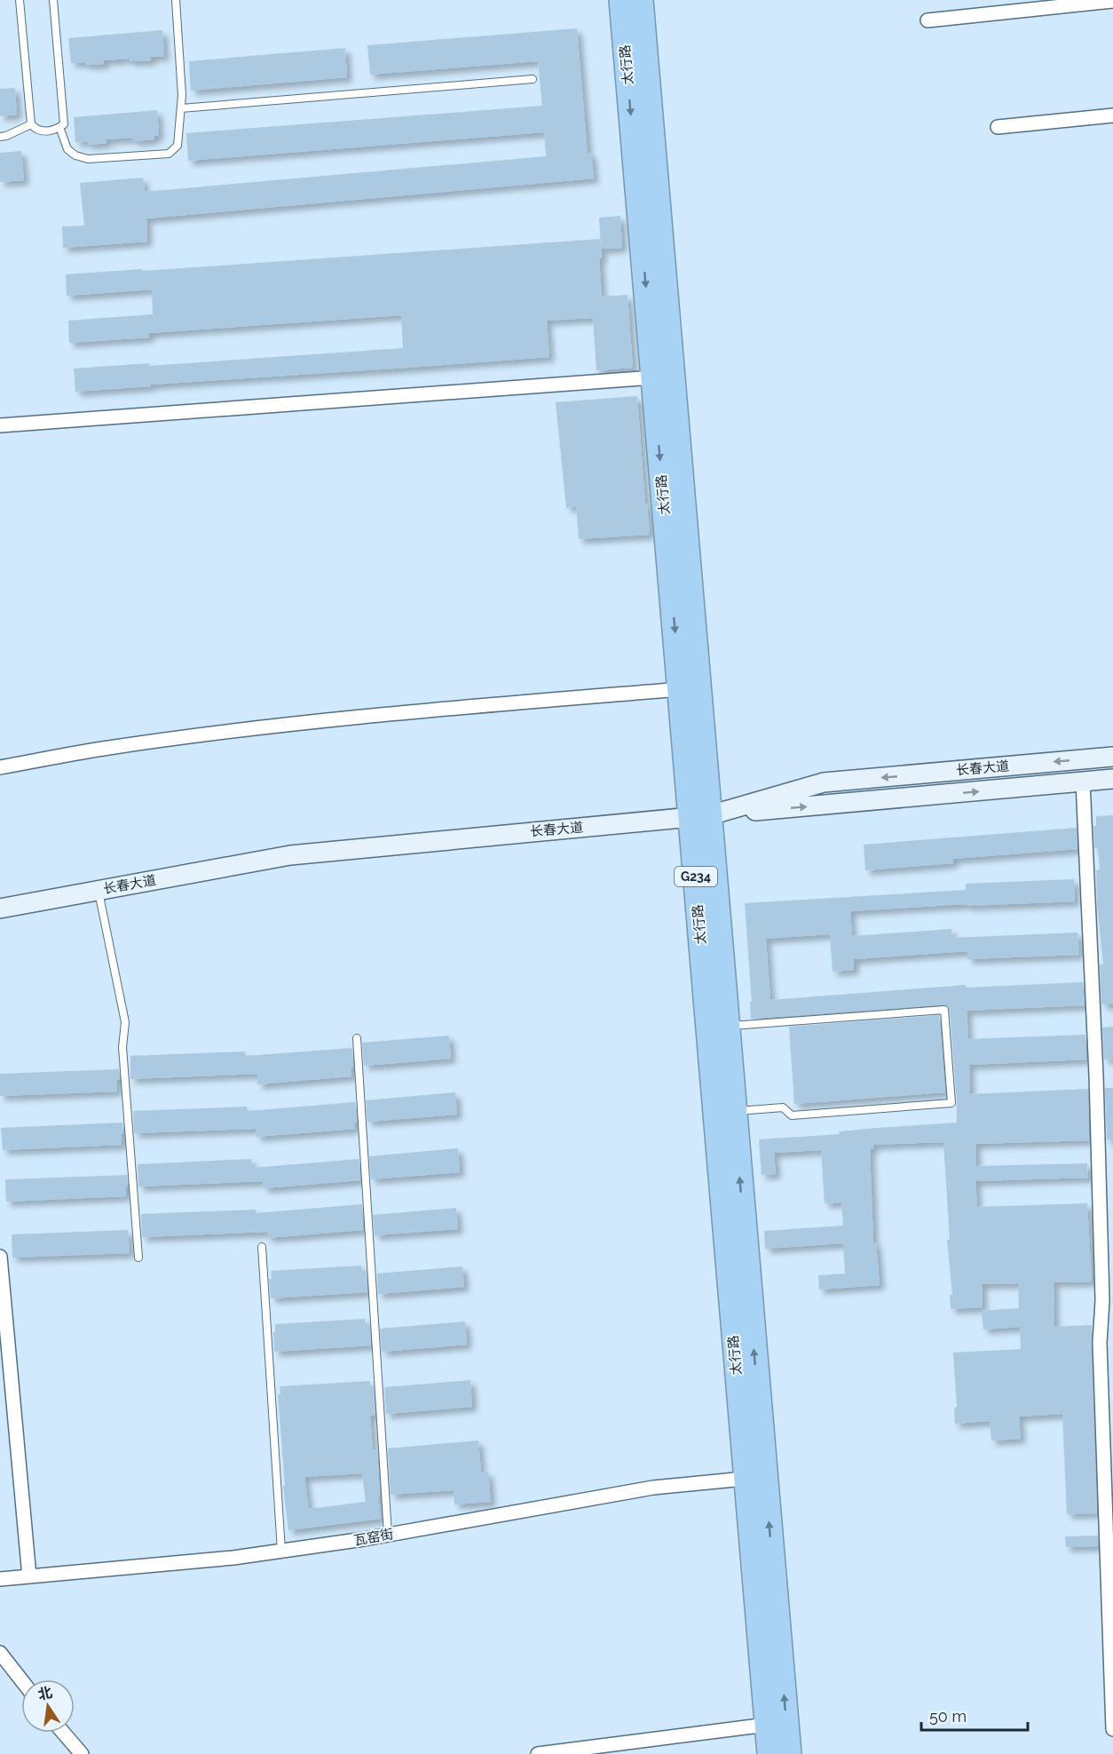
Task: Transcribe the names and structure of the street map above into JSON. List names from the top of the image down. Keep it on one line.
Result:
{"streets":{"highway":["太行路","G234"],"main road":["长春大道"],"street":["瓦窑街"]},"crossings":[["太行路","长春大道"],["太行路","瓦窑街"]],"scale_bar":"50 m","north":"top"}
